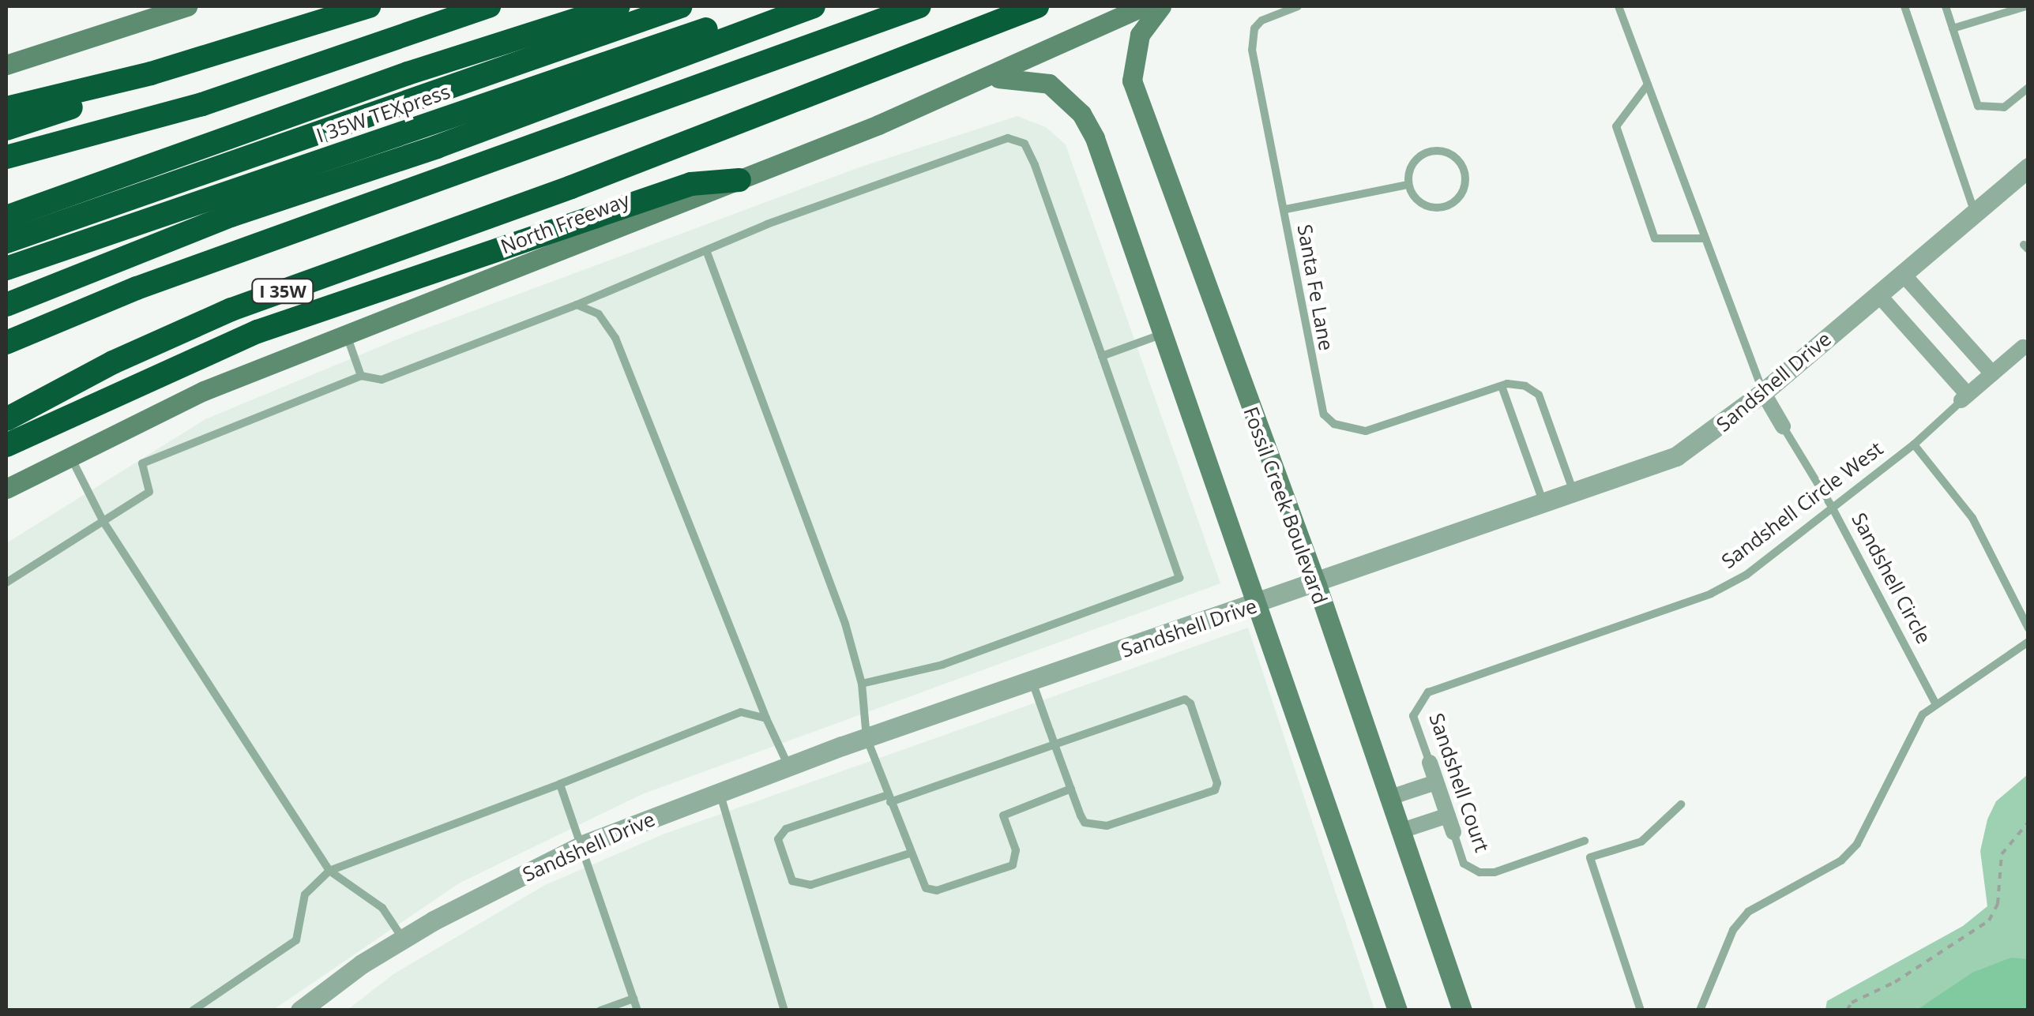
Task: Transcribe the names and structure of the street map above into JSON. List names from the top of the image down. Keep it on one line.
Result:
{"streets":{"highway":["I 35W TEXpress","North Freeway","I 35W"],"main road":["Fossil Creek Boulevard"],"street":["Sandshell Drive","Sandshell Circle West","Sandshell Circle","Sandshell Court"],"lane":["Santa Fe Lane"]},"crossings":[["Sandshell Drive","Fossil Creek Boulevard"],["Sandshell Drive","Sandshell Circle"],["Sandshell Circle West","Sandshell Circle"],["Sandshell Circle West","Sandshell Court"]]}
